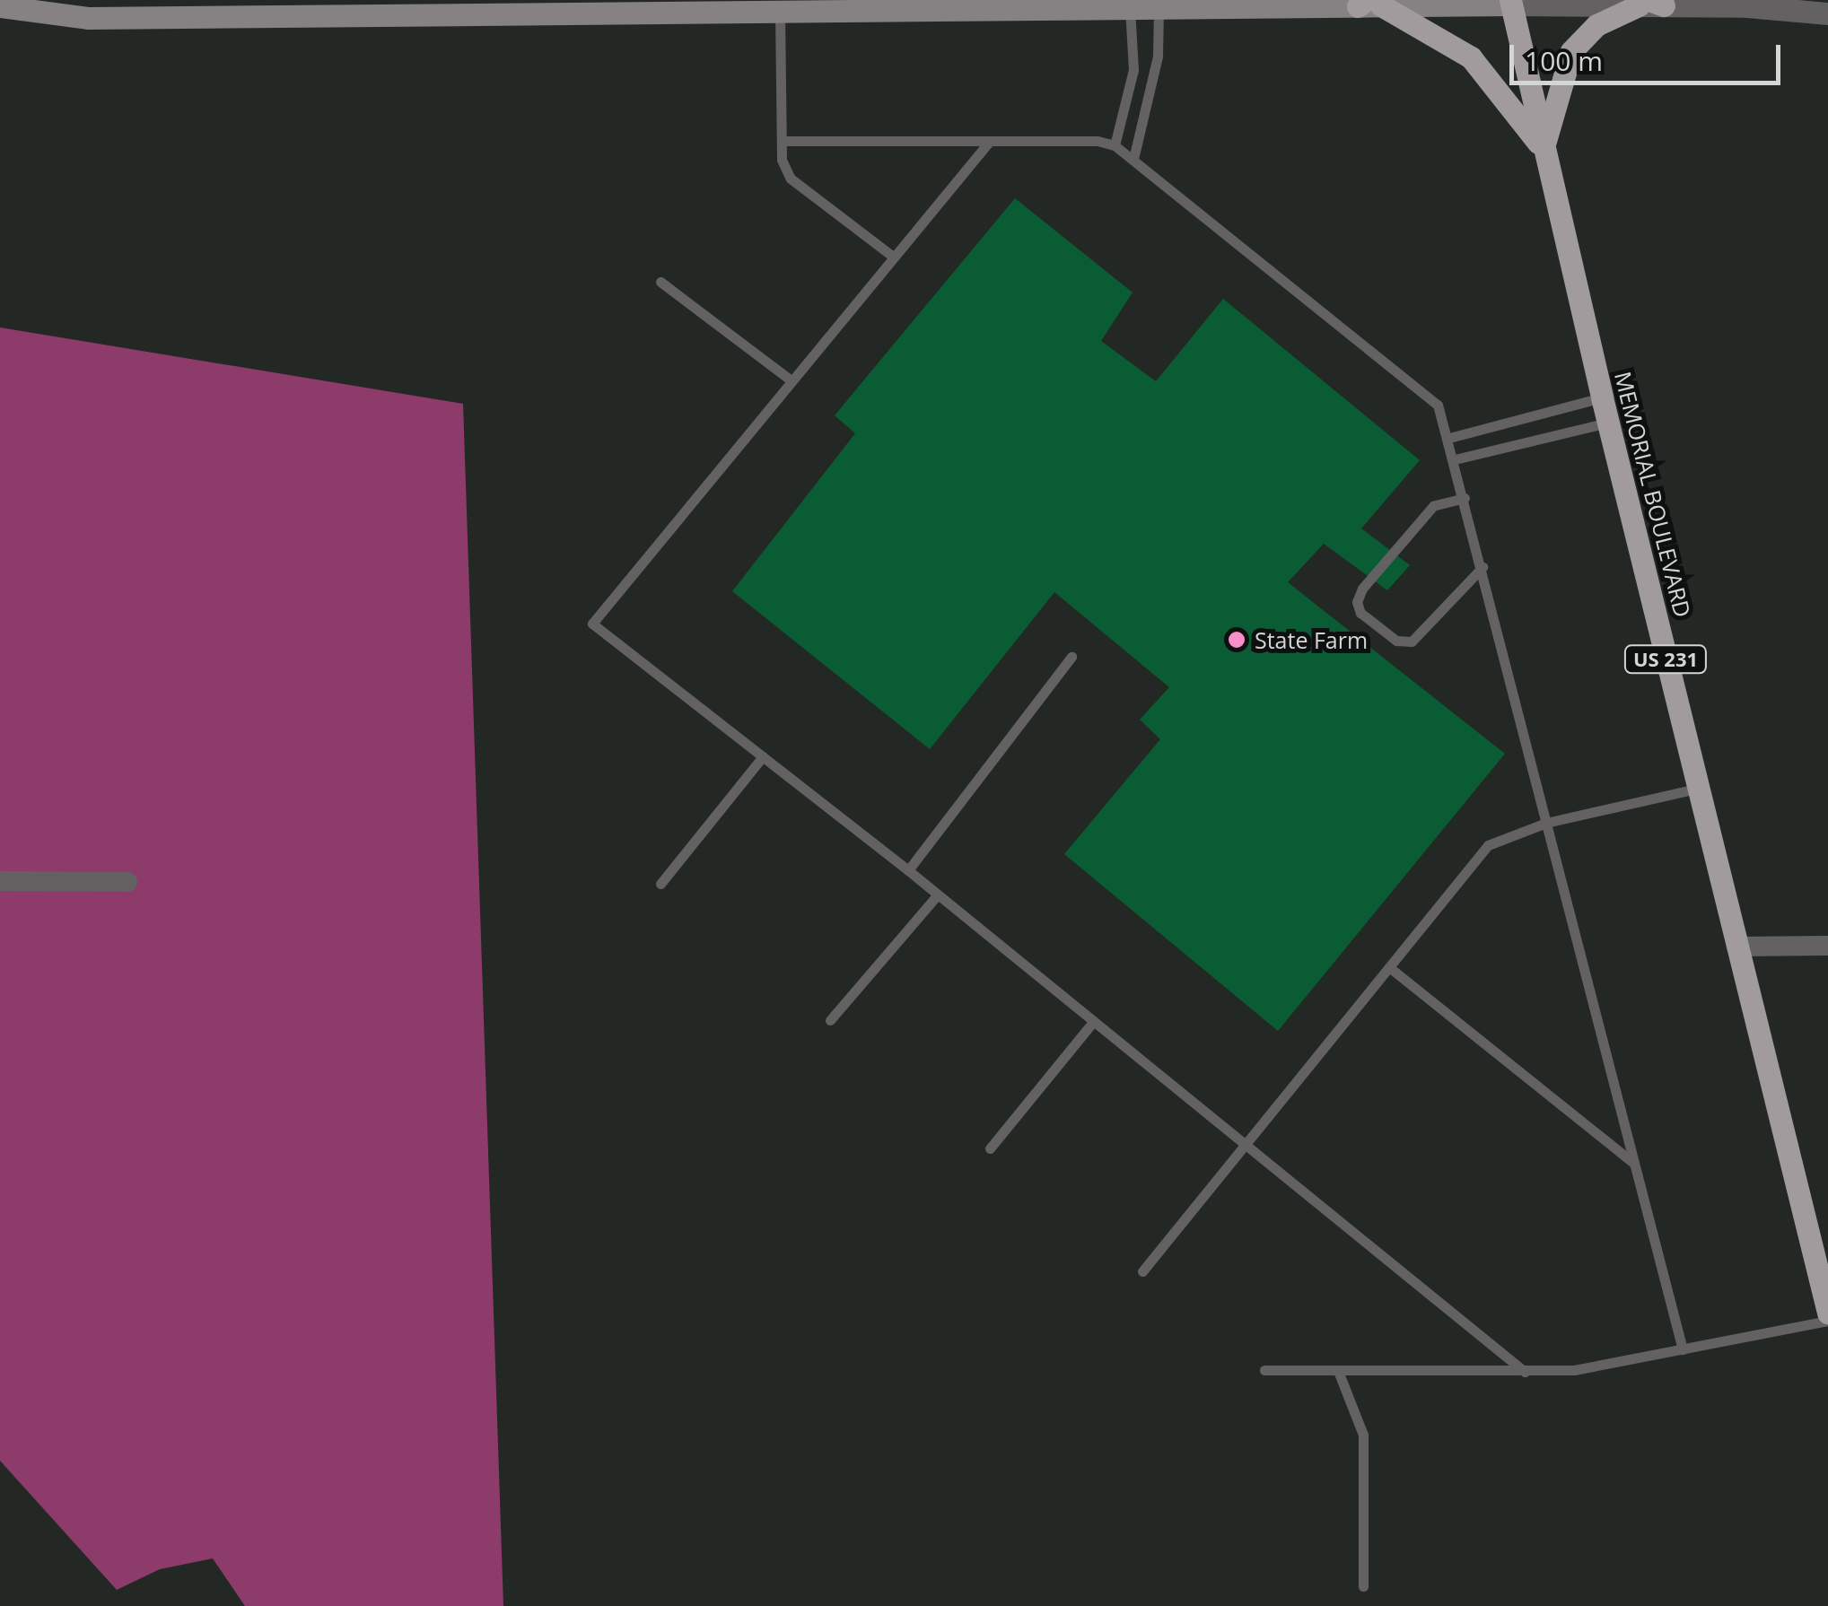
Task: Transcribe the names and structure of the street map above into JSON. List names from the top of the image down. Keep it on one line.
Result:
{"streets":{"main road":["MEMORIAL BOULEVARD","US 231"]},"places":["State Farm"],"scale_bar":"100 m"}
